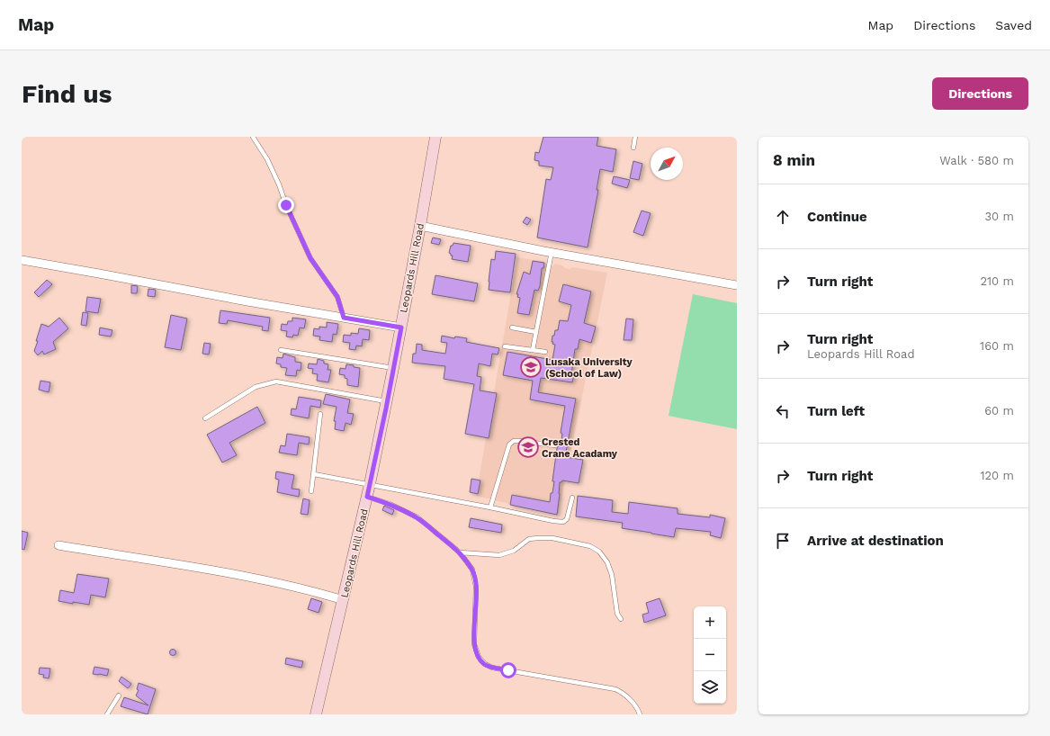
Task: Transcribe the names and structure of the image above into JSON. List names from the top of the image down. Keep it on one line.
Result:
{"streets":{"main road":["Leopards Hill Road"]},"places":{"school or university":["Lusaka University (School of Law)","Crested Crane Acadamy"]},"north":"top right","page":{"header":"Map","nav":["Map","Directions","Saved"],"buttons":"Directions","title":"Find us","heading":["8 min","Walk · 580 m"],"list":[["Continue","30 m"],["Turn right","210 m"],["Turn right","Leopards Hill Road","160 m"],["Turn left","60 m"],["Turn right","120 m"],"Arrive at destination"],"map_buttons":["+","−"]}}
